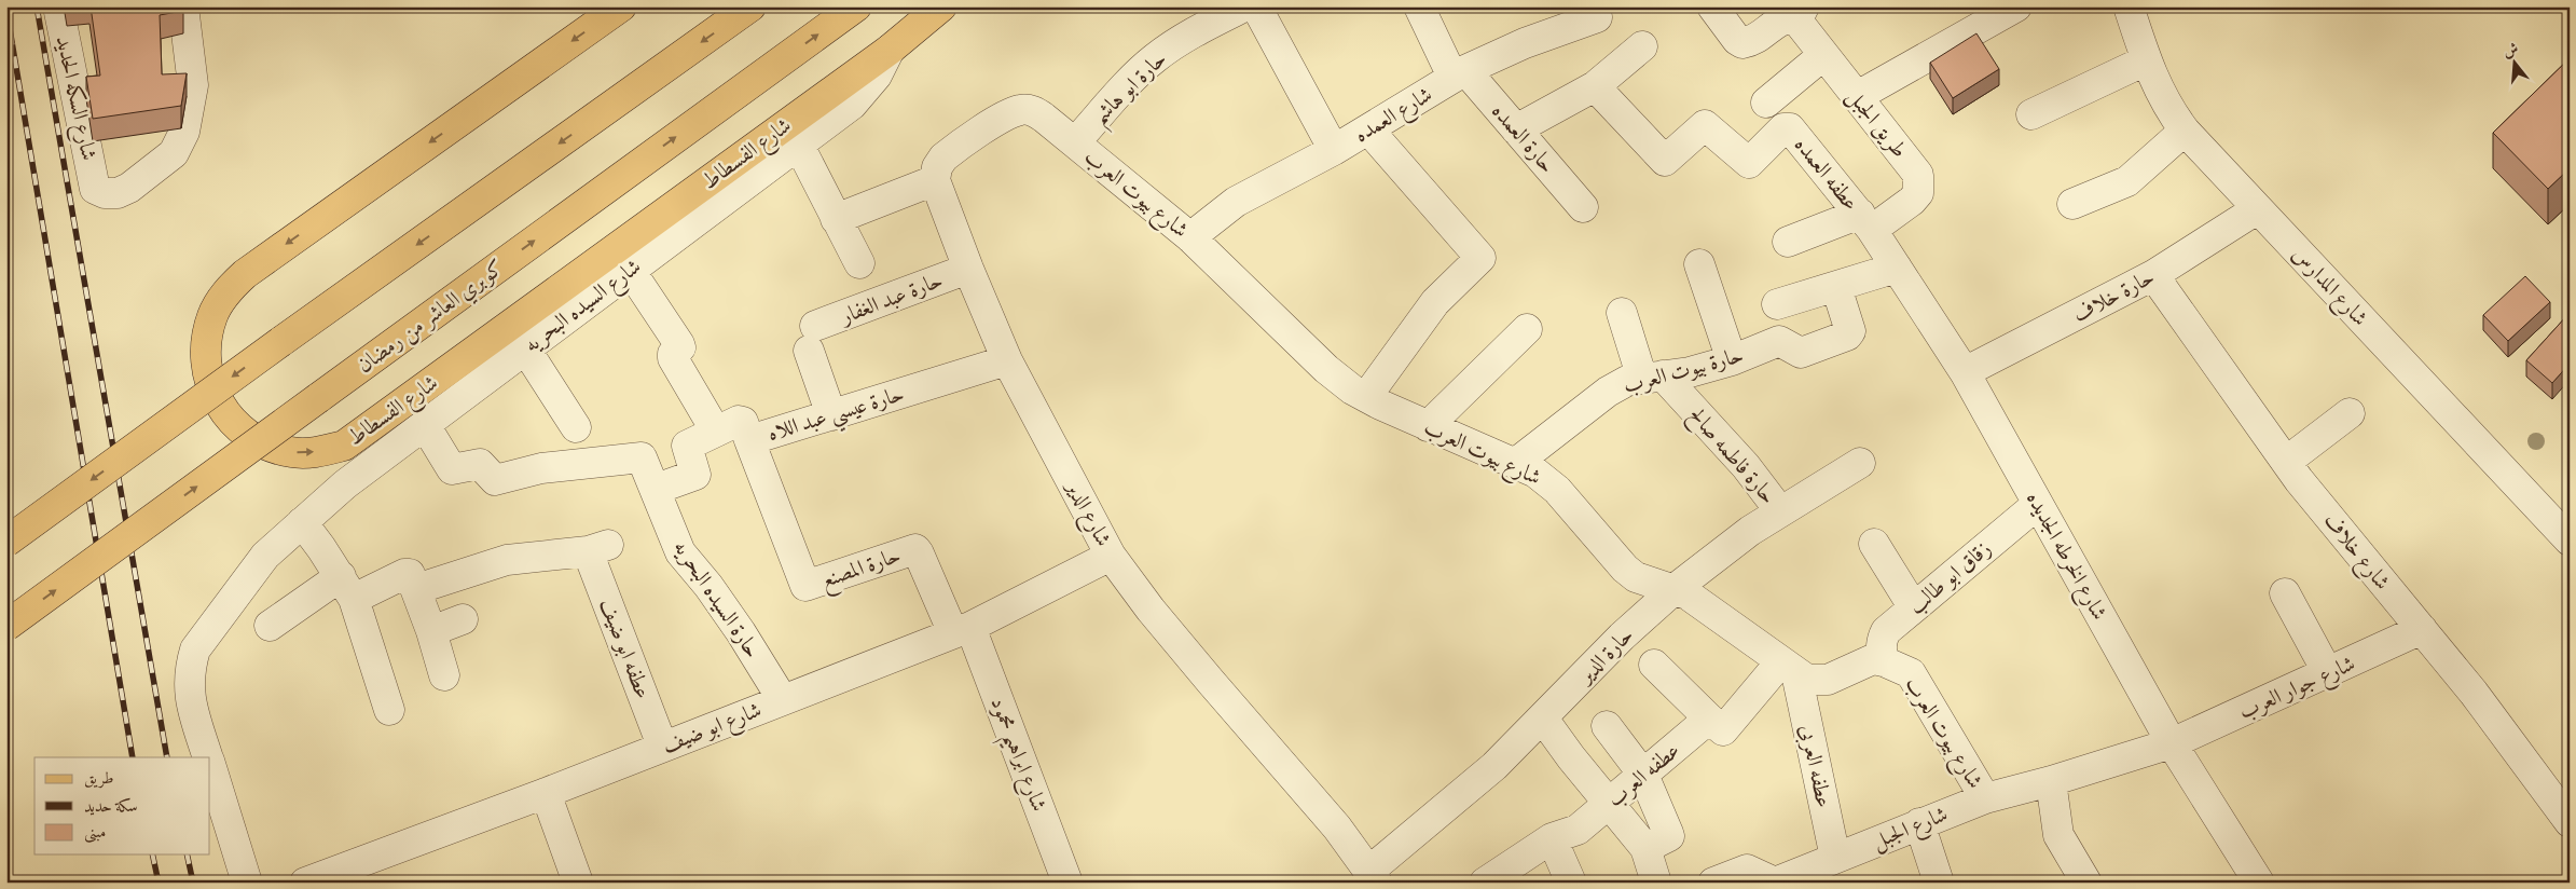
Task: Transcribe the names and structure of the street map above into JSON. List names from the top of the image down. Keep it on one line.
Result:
{"streets":{"main road":["شارع الفسطاط","كوبري العاشر من رمضان"],"street":["حارة ابو هاشم","شارع السكه الحديد","شارع العمده","طريق الجبل","حارة العمده","عطفه العمده","شارع بيوت العرب","شارع المدارس","حارة خلاف","حارة عبد الغفار","شارع السيده البحريه","حارة بيوت العرب","حارة عيسي عبد اللاه","حارة فاطمه صالح","شارع الدير","شارع خلاف","شارع الخرطه الجديده","حارة المصنع","زقاق ابو طالب","حارة السيده البحريه","عطفه ابو ضيف","حارة الدير","شارع جوار العرب","شارع ابو ضيف","شارع ابراهيم محمود","عطفه العربى","عطفه العرب","شارع الجبل"]},"crossings":[["حارة ابو هاشم","شارع بيوت العرب"],["شارع العمده","حارة العمده"],["شارع العمده","شارع بيوت العرب"],["طريق الجبل","عطفه العمده"],["طريق الجبل","شارع الخرطه الجديده"],["شارع الفسطاط","شارع السيده البحريه"],["عطفه العمده","شارع الخرطه الجديده"],["شارع بيوت العرب","حارة بيوت العرب"],["شارع بيوت العرب","شارع الدير"],["شارع بيوت العرب","زقاق ابو طالب"],["شارع بيوت العرب","حارة الدير"],["شارع بيوت العرب","عطفه العربى"],["شارع بيوت العرب","شارع الجبل"],["شارع المدارس","حارة خلاف"],["حارة خلاف","شارع خلاف"],["حارة خلاف","شارع الخرطه الجديده"],["حارة عبد الغفار","حارة عيسي عبد اللاه"],["حارة عبد الغفار","شارع الدير"],["شارع السيده البحريه","حارة السيده البحريه"],["حارة بيوت العرب","حارة فاطمه صالح"],["حارة عيسي عبد اللاه","شارع الدير"],["حارة عيسي عبد اللاه","حارة المصنع"],["حارة عيسي عبد اللاه","حارة السيده البحريه"],["حارة فاطمه صالح","حارة الدير"],["شارع الدير","حارة الدير"],["شارع الدير","شارع ابو ضيف"],["شارع خلاف","شارع جوار العرب"],["شارع الخرطه الجديده","زقاق ابو طالب"],["شارع الخرطه الجديده","شارع جوار العرب"],["شارع الخرطه الجديده","شارع الجبل"],["حارة المصنع","شارع ابو ضيف"],["حارة المصنع","شارع ابراهيم محمود"],["حارة السيده البحريه","شارع ابو ضيف"],["عطفه ابو ضيف","شارع ابو ضيف"],["شارع جوار العرب","شارع الجبل"],["شارع ابو ضيف","شارع ابراهيم محمود"],["عطفه العربى","شارع الجبل"]],"legend":["طريق","سكة حديد","مبنى"],"north":"top"}
